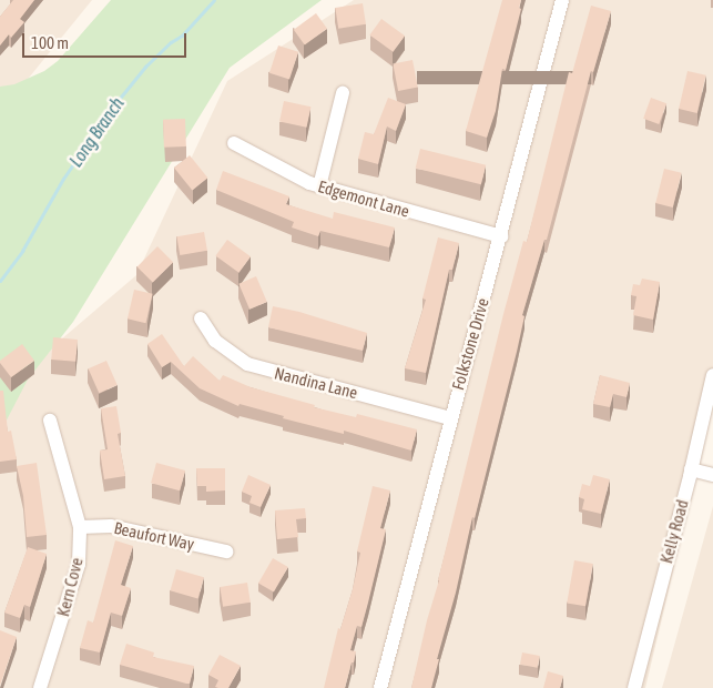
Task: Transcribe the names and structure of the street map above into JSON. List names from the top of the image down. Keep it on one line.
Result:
{"streets":{"street":["Edgemont Lane","Folkstone Drive","Nandina Lane","Kelly Road","Beaufort Way","Kern Cove"]},"crossings":[["Edgemont Lane","Folkstone Drive"],["Folkstone Drive","Nandina Lane"],["Beaufort Way","Kern Cove"]],"water":["Long Branch"],"scale_bar":"100 m"}
